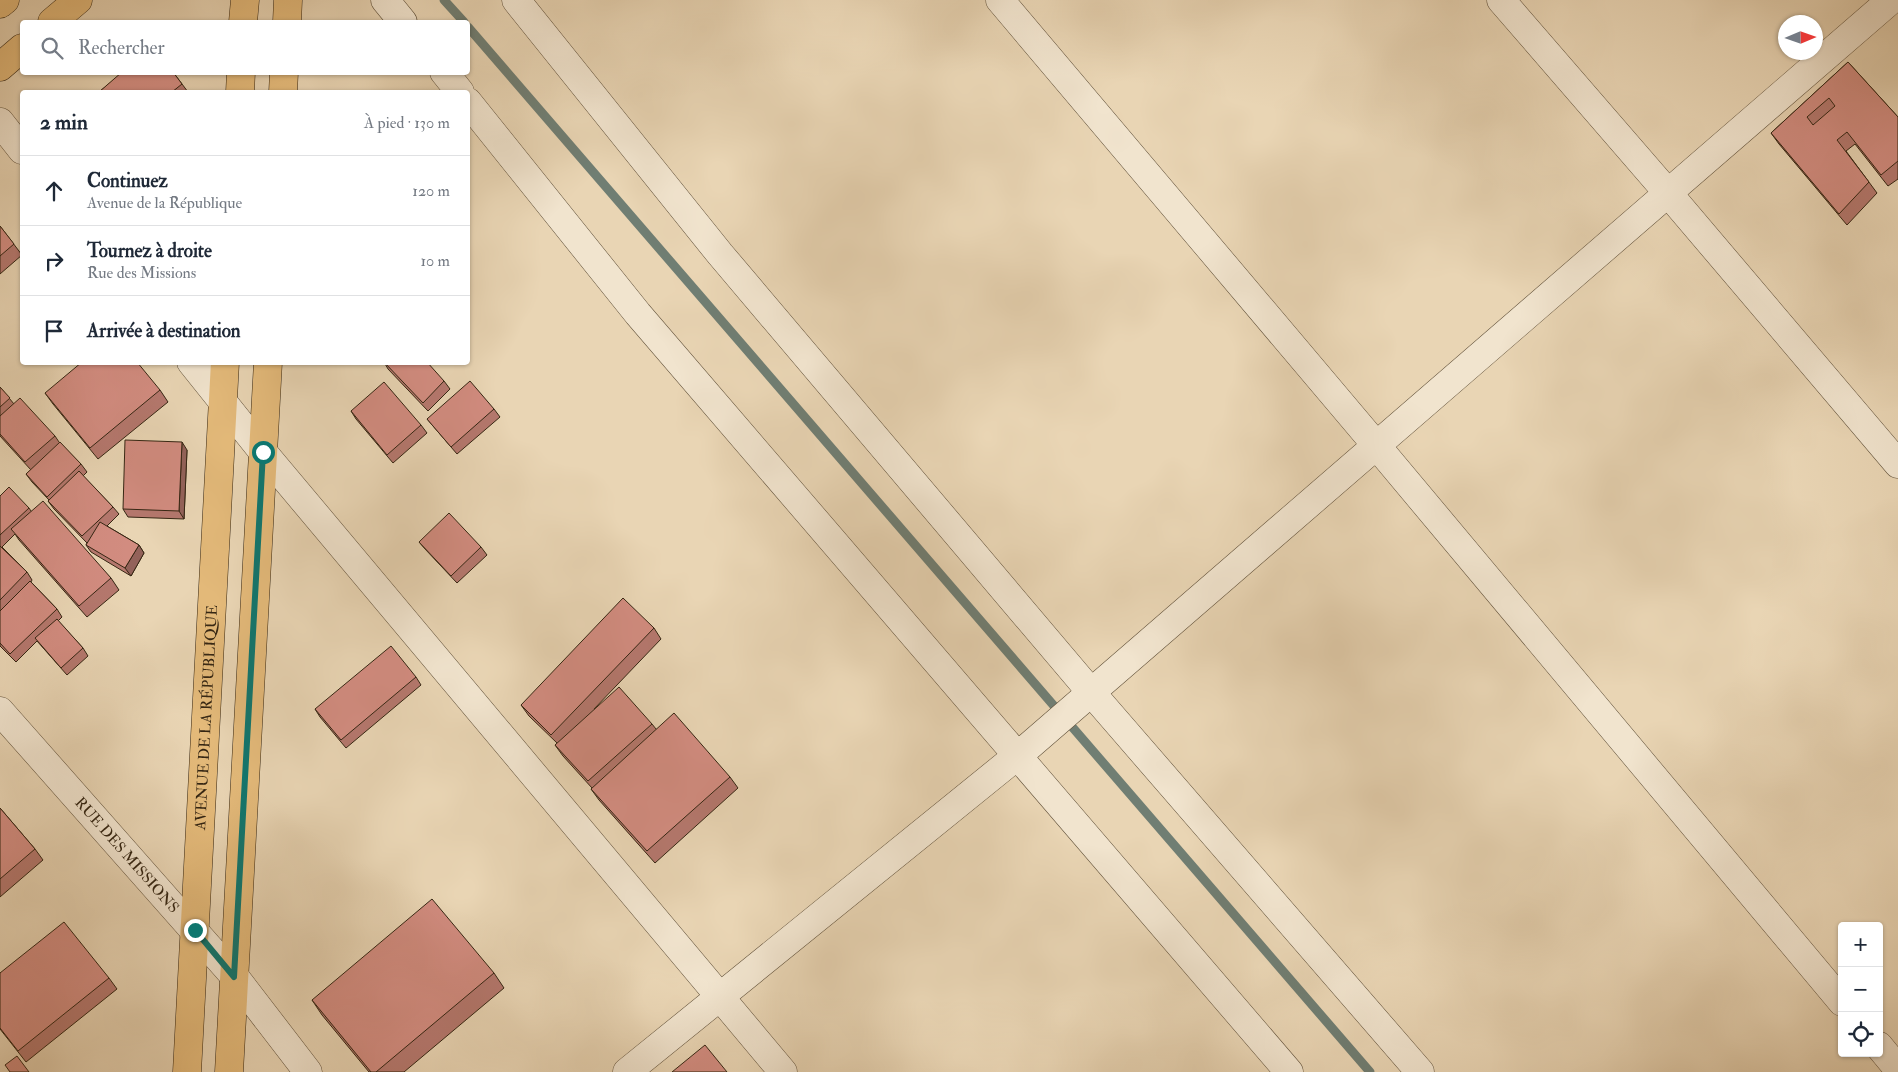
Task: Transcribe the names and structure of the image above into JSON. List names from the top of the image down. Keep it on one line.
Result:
{"streets":{"main road":["AVENUE DE LA RÉPUBLIQUE"],"street":["RUE DES MISSIONS"]},"crossings":[["AVENUE DE LA RÉPUBLIQUE","RUE DES MISSIONS"]],"north":"right","page":{"search":"Rechercher","heading":["2 min","À pied · 130 m"],"list":[["Continuez","Avenue de la République","120 m"],["Tournez à droite","Rue des Missions","10 m"],"Arrivée à destination"],"map_buttons":["+","−"]}}
